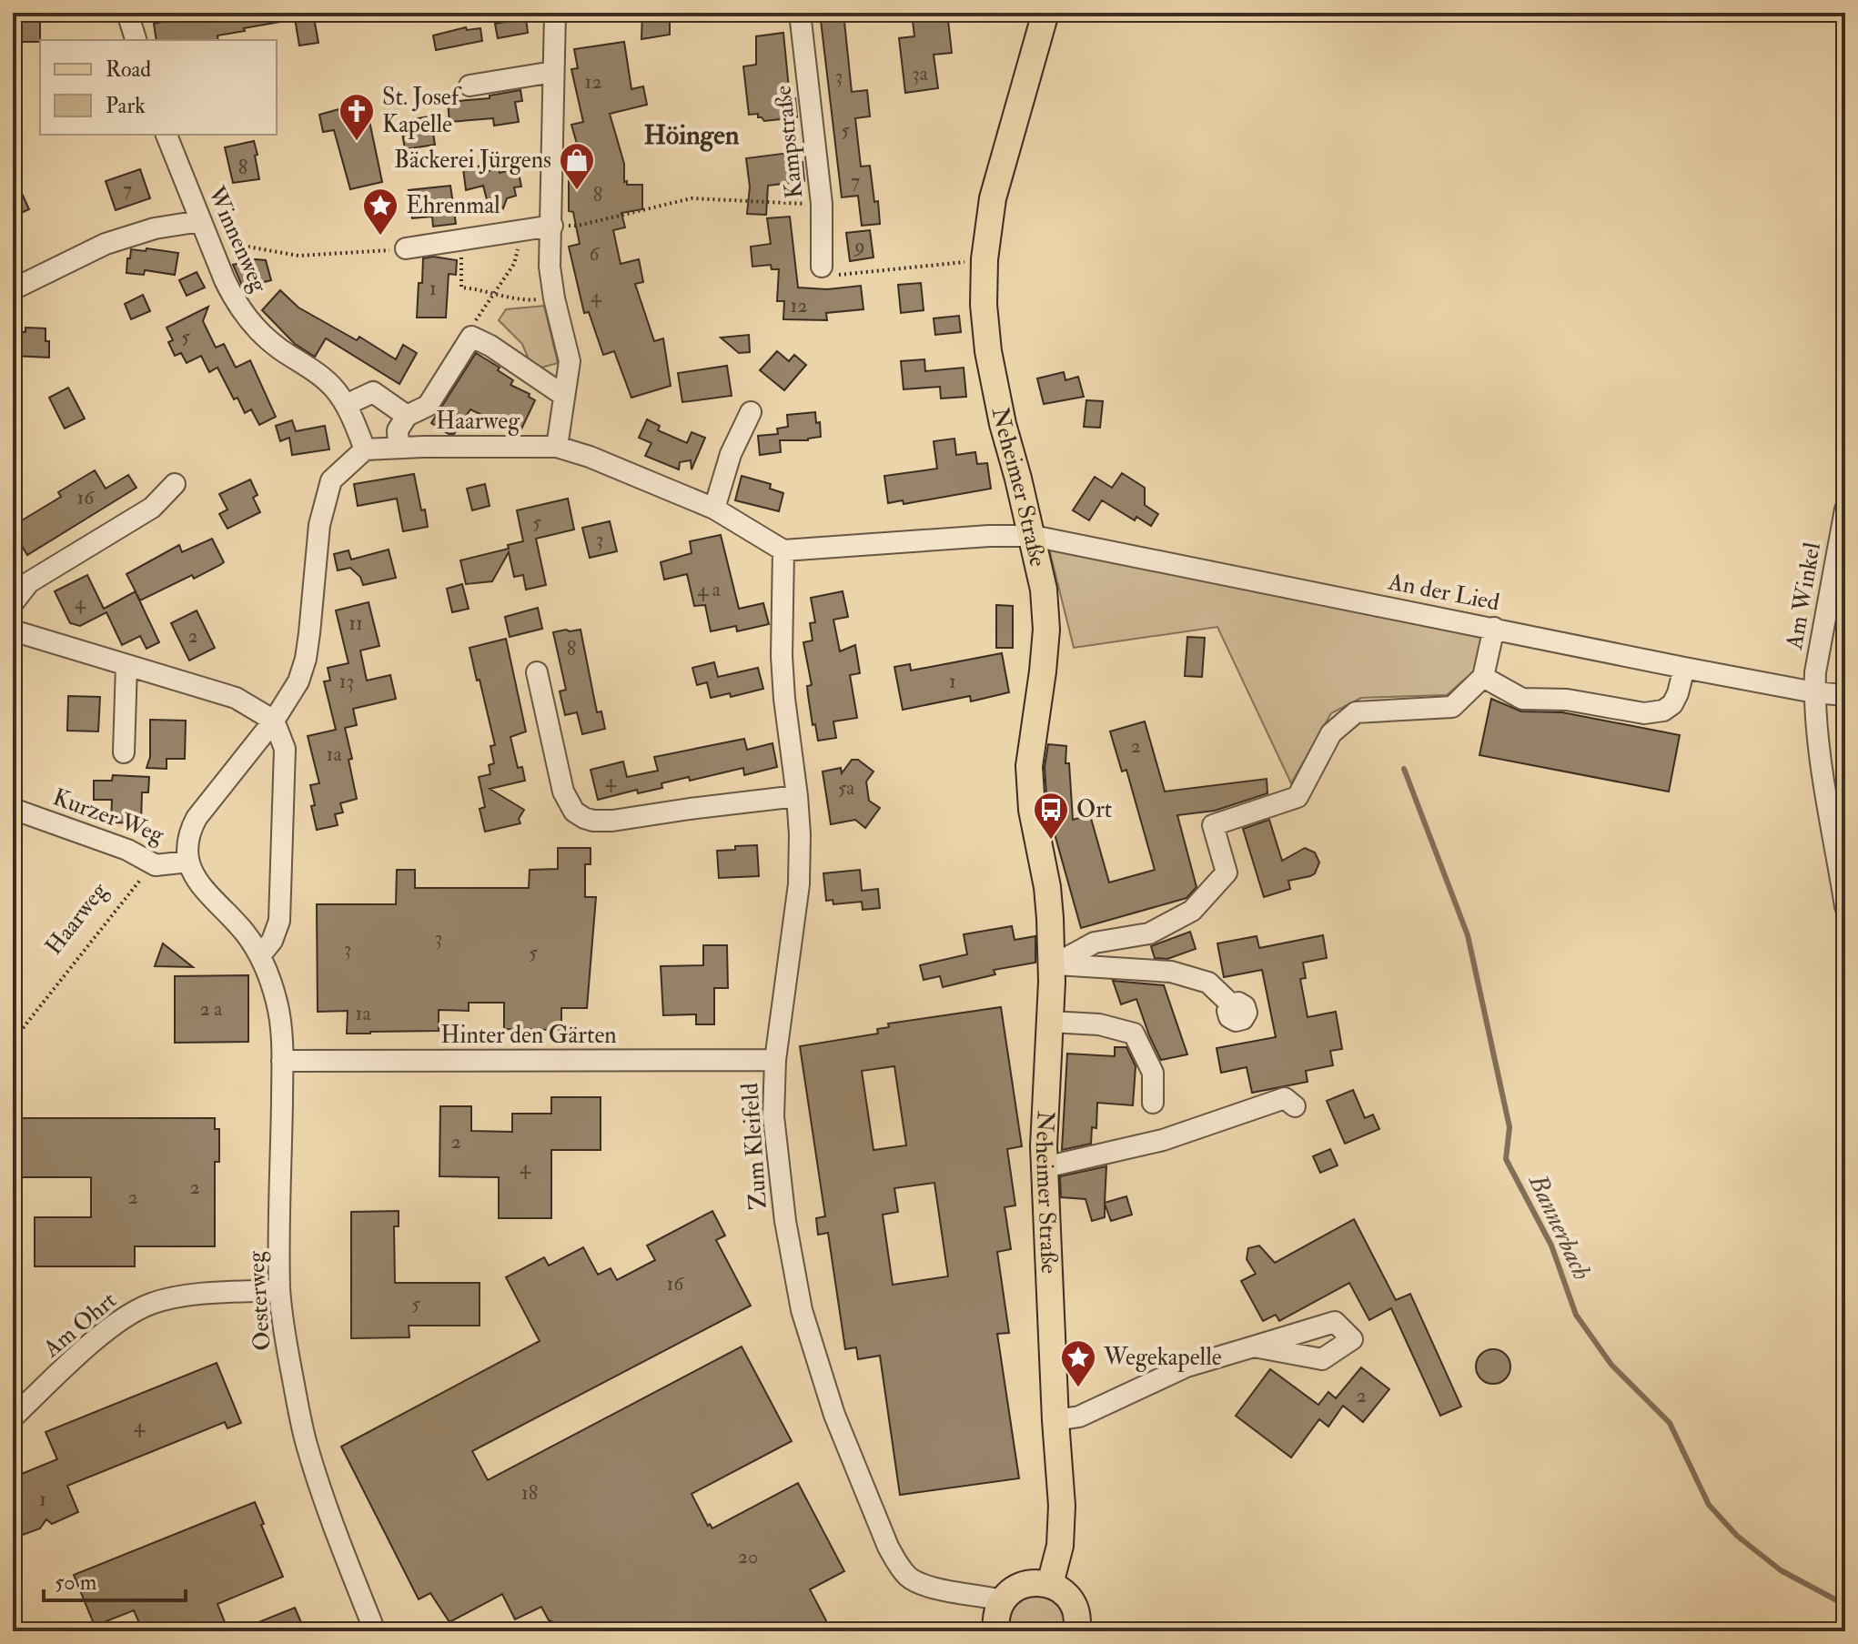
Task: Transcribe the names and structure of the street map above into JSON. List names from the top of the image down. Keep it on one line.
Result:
{"streets":{"main road":["Neheimer Straße"],"street":["Kampstraße","Winnenweg","Haarweg","An der Lied","Am Winkel","Kurzer Weg","Hinter den Gärten","Zum Kleifeld","Oesterweg","Am Ohrt"]},"crossings":[["Winnenweg","Haarweg"],["Haarweg","Kurzer Weg"],["Haarweg","Zum Kleifeld"],["Neheimer Straße","An der Lied"],["An der Lied","Am Winkel"],["Kurzer Weg","Oesterweg"],["Hinter den Gärten","Zum Kleifeld"],["Hinter den Gärten","Oesterweg"],["Oesterweg","Am Ohrt"]],"districts":["Höingen"],"water":["Bannerbach"],"places":{"church":["St. Josef Kapelle"],"shop":["Bäckerei Jürgens"],"place":["Ehrenmal","Wegekapelle"],"bus stop":["Ort"]},"house_numbers":["3a","3","12","5","8","7","7","8","9","6","1","4","12","5","16","5","3","4 a","4","11","2","8","13","1","2","1a","4","5a","3","3","5","2 a","1a","2","4","2","2","16","5","2","4","18","1","20"],"legend":["Road","Park"],"scale_bar":"50 m"}
